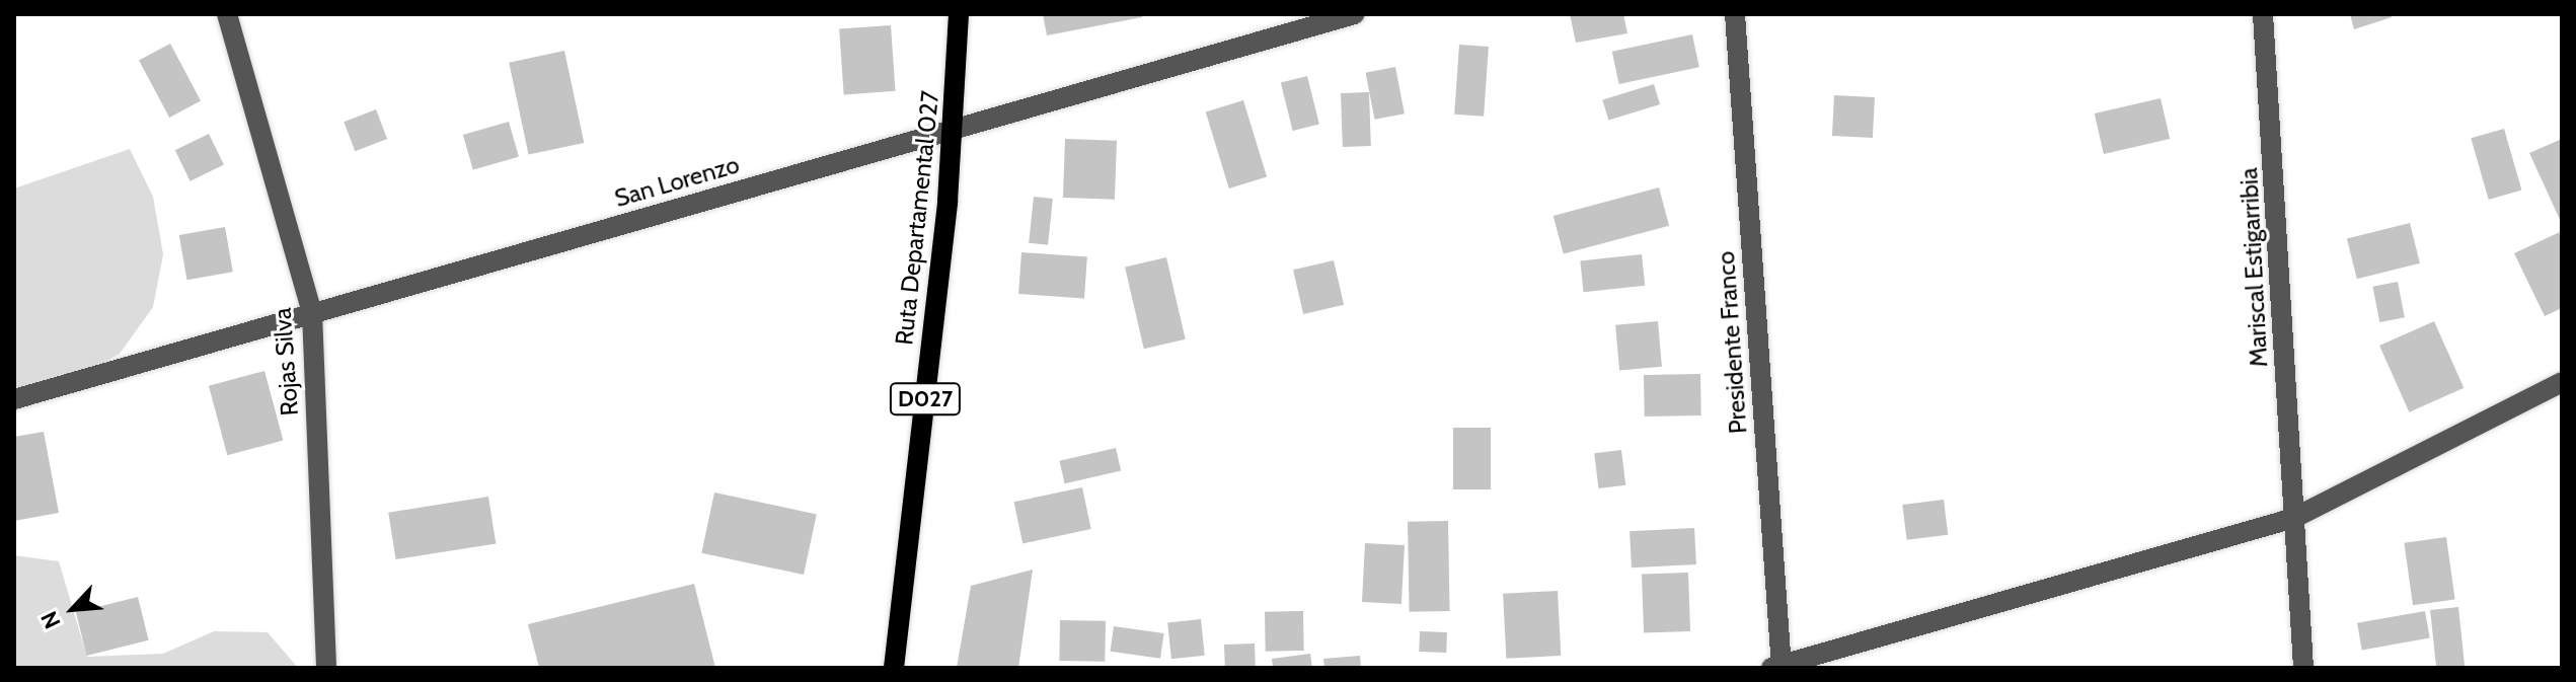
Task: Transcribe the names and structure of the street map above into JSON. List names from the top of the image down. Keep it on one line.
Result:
{"streets":{"main road":["Ruta Departamental 027","D027"],"street":["San Lorenzo","Mariscal Estigarribia","Presidente Franco","Rojas Silva"]},"crossings":[["San Lorenzo","Ruta Departamental 027"],["San Lorenzo","Rojas Silva"]],"north":"bottom left"}
